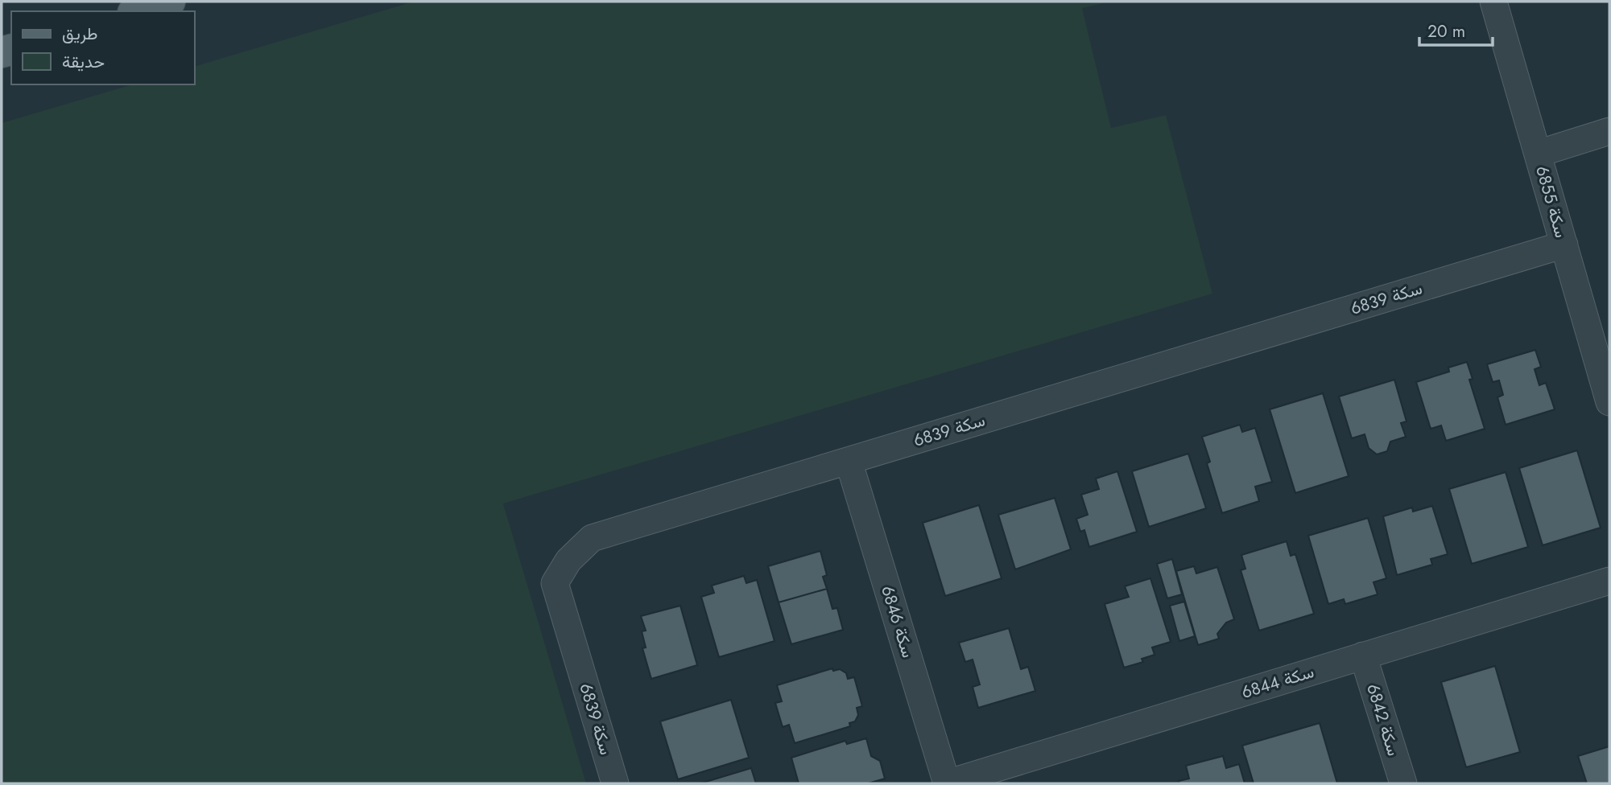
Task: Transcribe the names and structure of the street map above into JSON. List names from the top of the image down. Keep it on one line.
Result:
{"streets":{"street":["سكة 6855","سكة 6839","سكة 6846","سكة 6844","سكة 6842"]},"crossings":[["سكة 6855","سكة 6839"],["سكة 6839","سكة 6846"],["سكة 6846","سكة 6844"],["سكة 6844","سكة 6842"]],"legend":["طريق","حديقة"],"scale_bar":"20 m"}
